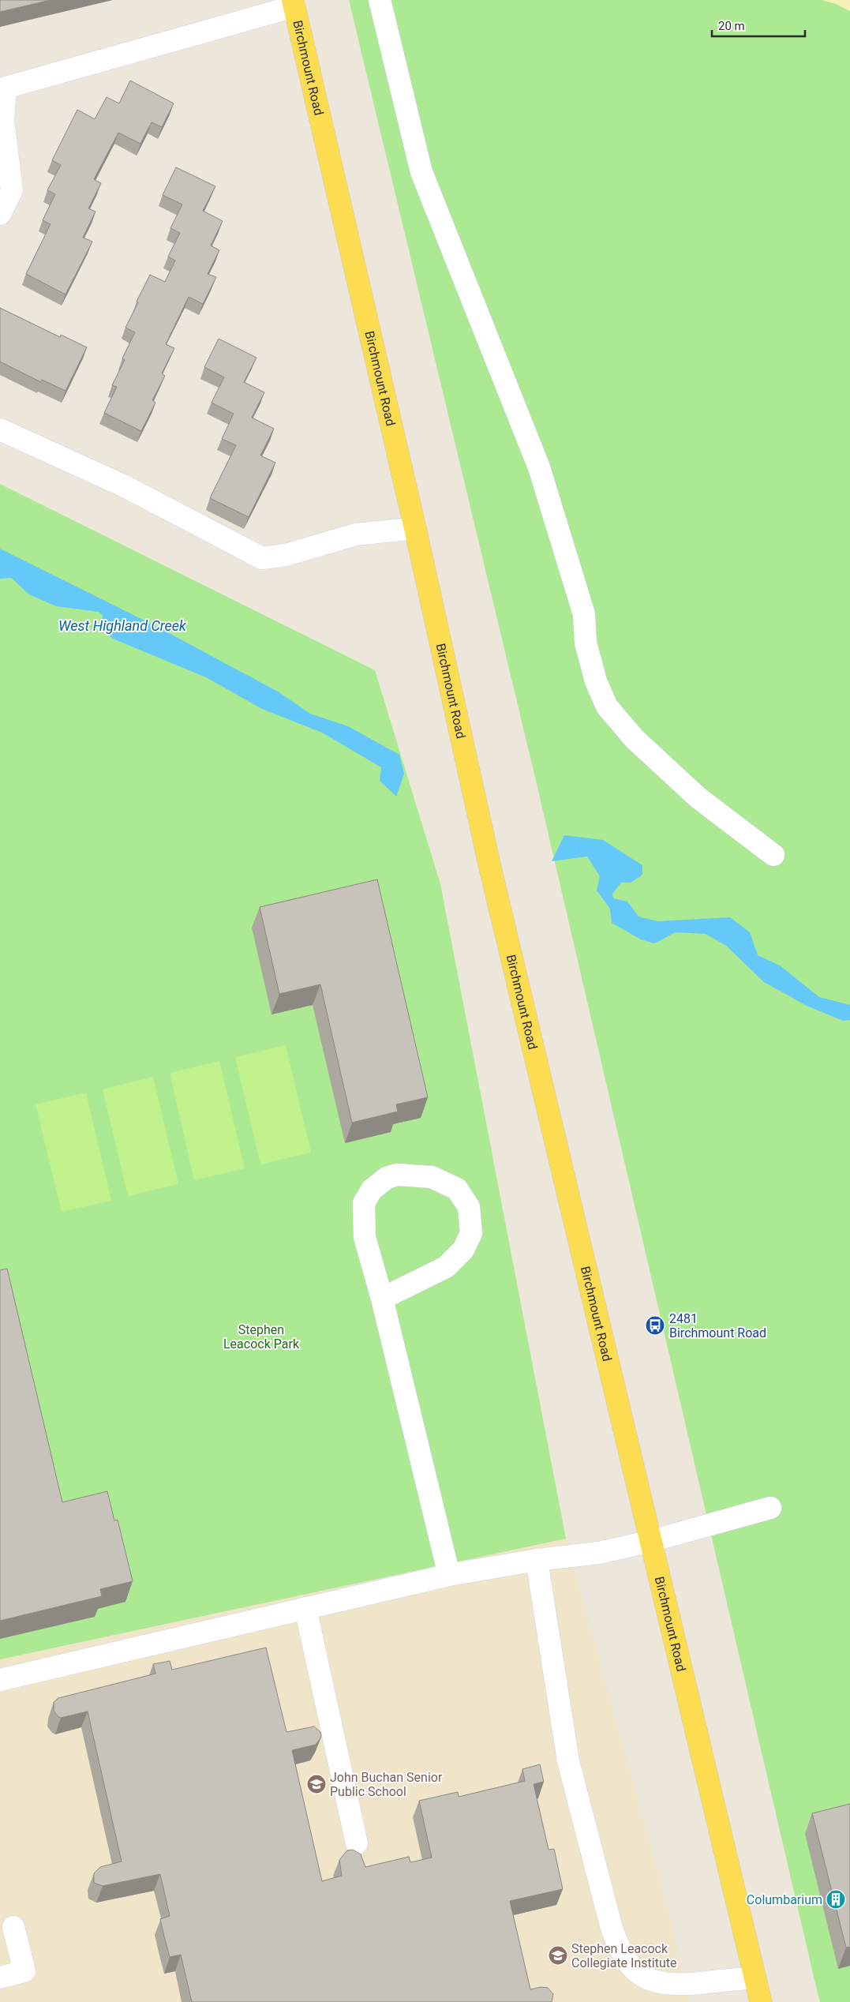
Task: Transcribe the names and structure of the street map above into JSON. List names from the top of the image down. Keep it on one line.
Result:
{"streets":{"main road":["Birchmount Road"]},"water":["West Highland Creek"],"parks":["Stephen Leacock Park"],"places":{"bus stop":["2481 Birchmount Road"],"school or university":["John Buchan Senior Public School","Stephen Leacock Collegiate Institute"],"building":["Columbarium"]},"scale_bar":"20 m"}
